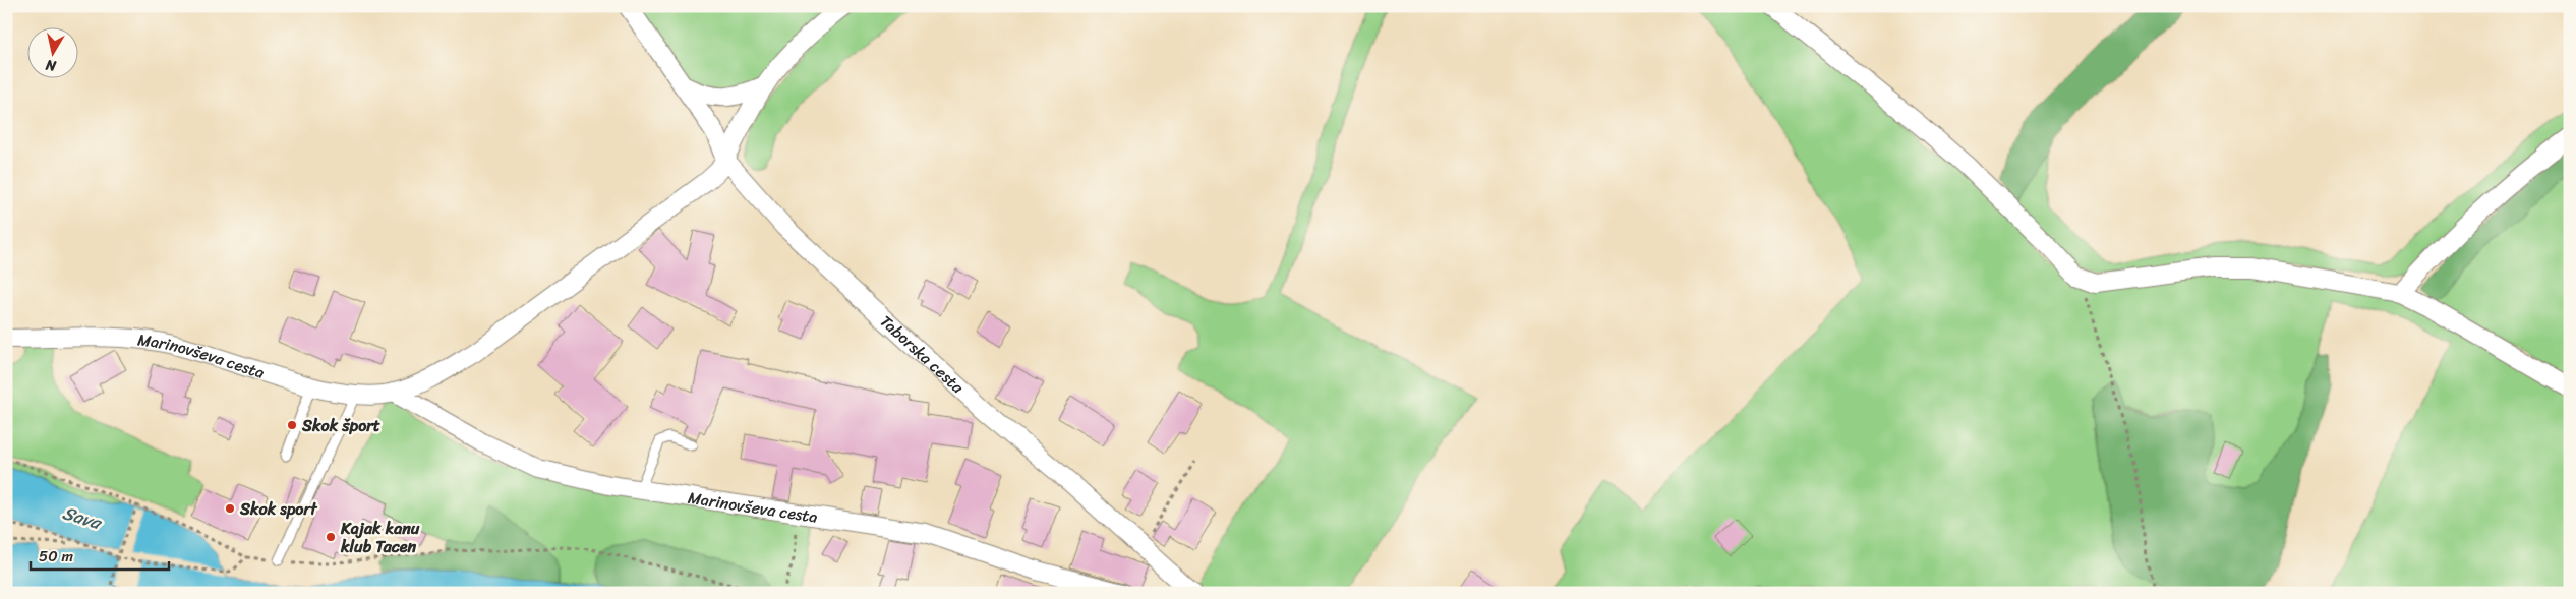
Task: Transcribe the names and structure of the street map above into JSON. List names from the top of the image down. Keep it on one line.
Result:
{"streets":{"street":["Taborska cesta","Marinovševa cesta"]},"crossings":[["Taborska cesta","Marinovševa cesta"]],"water":["Sava"],"places":["Skok šport","Skok sport","Kajak kanu klub Tacen"],"scale_bar":"50 m","north":"bottom"}
